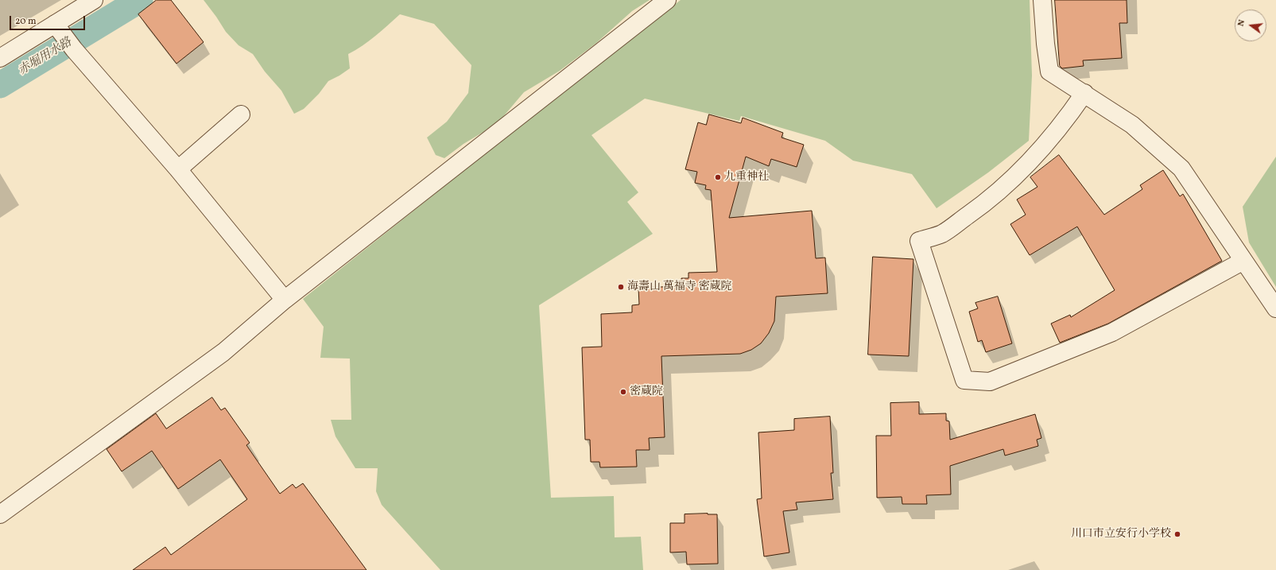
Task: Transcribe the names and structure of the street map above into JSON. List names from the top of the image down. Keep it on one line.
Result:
{"water":["赤堀用水路"],"places":["九重神社","海壽山 萬福寺 密蔵院","密蔵院","川口市立安行小学校"],"scale_bar":"20 m","north":"left"}
